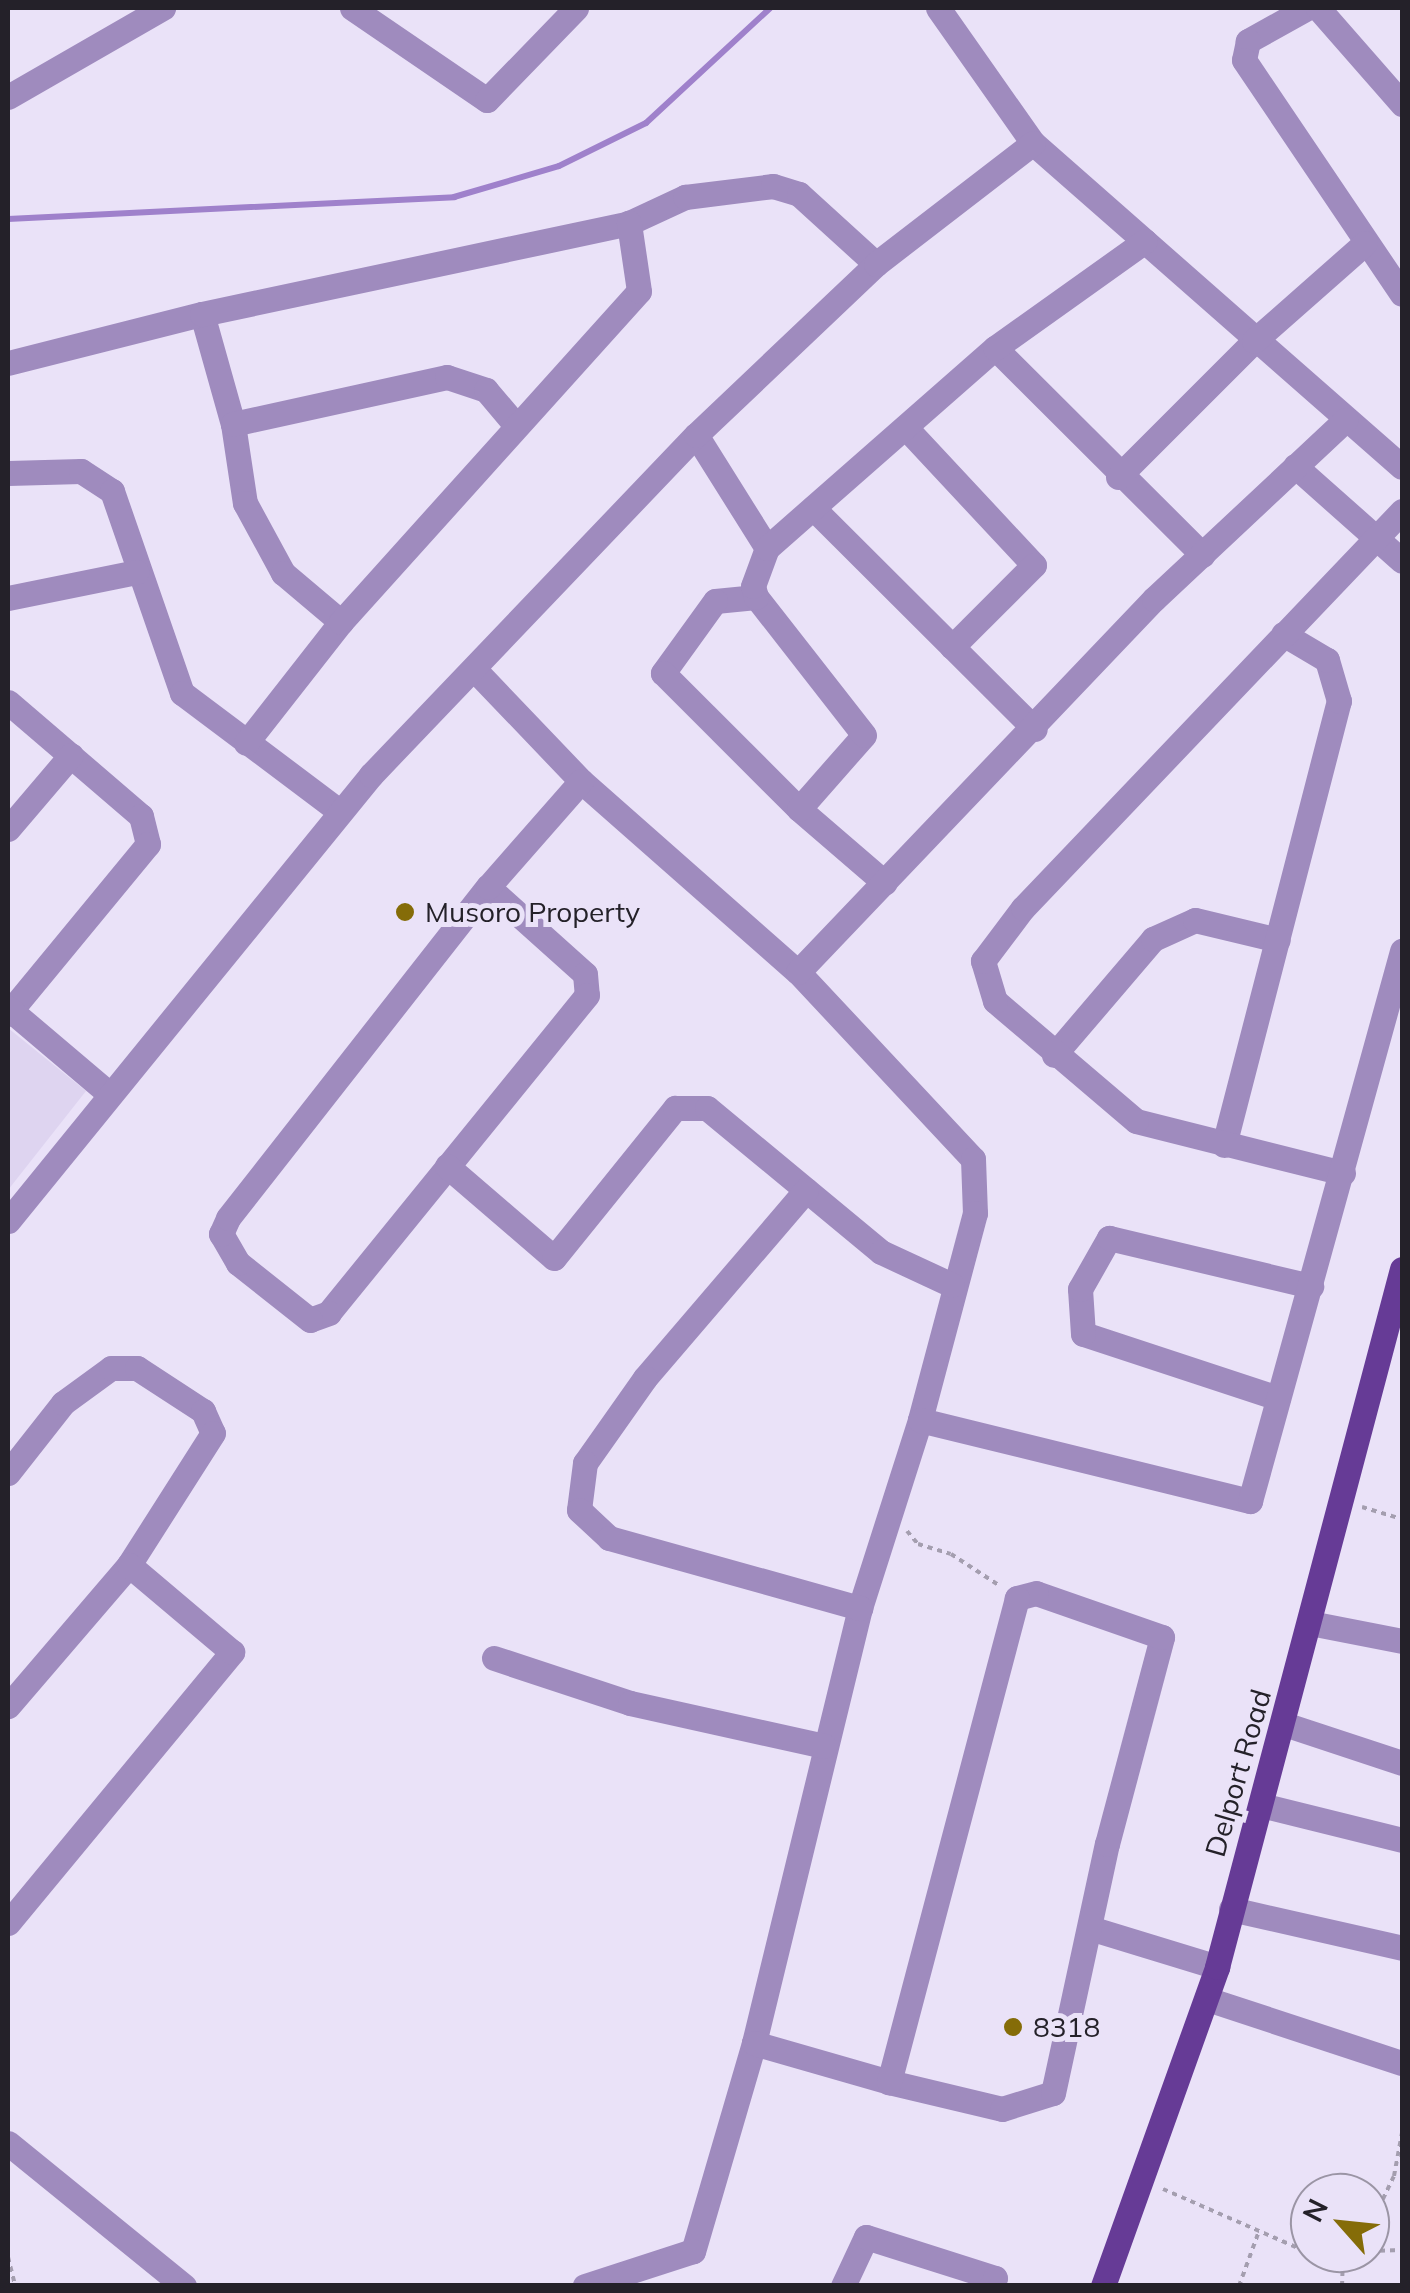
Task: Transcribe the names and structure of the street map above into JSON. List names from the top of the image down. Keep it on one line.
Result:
{"streets":{"main road":["Delport Road"]},"places":["Musoro Property","8318"],"north":"top left"}
